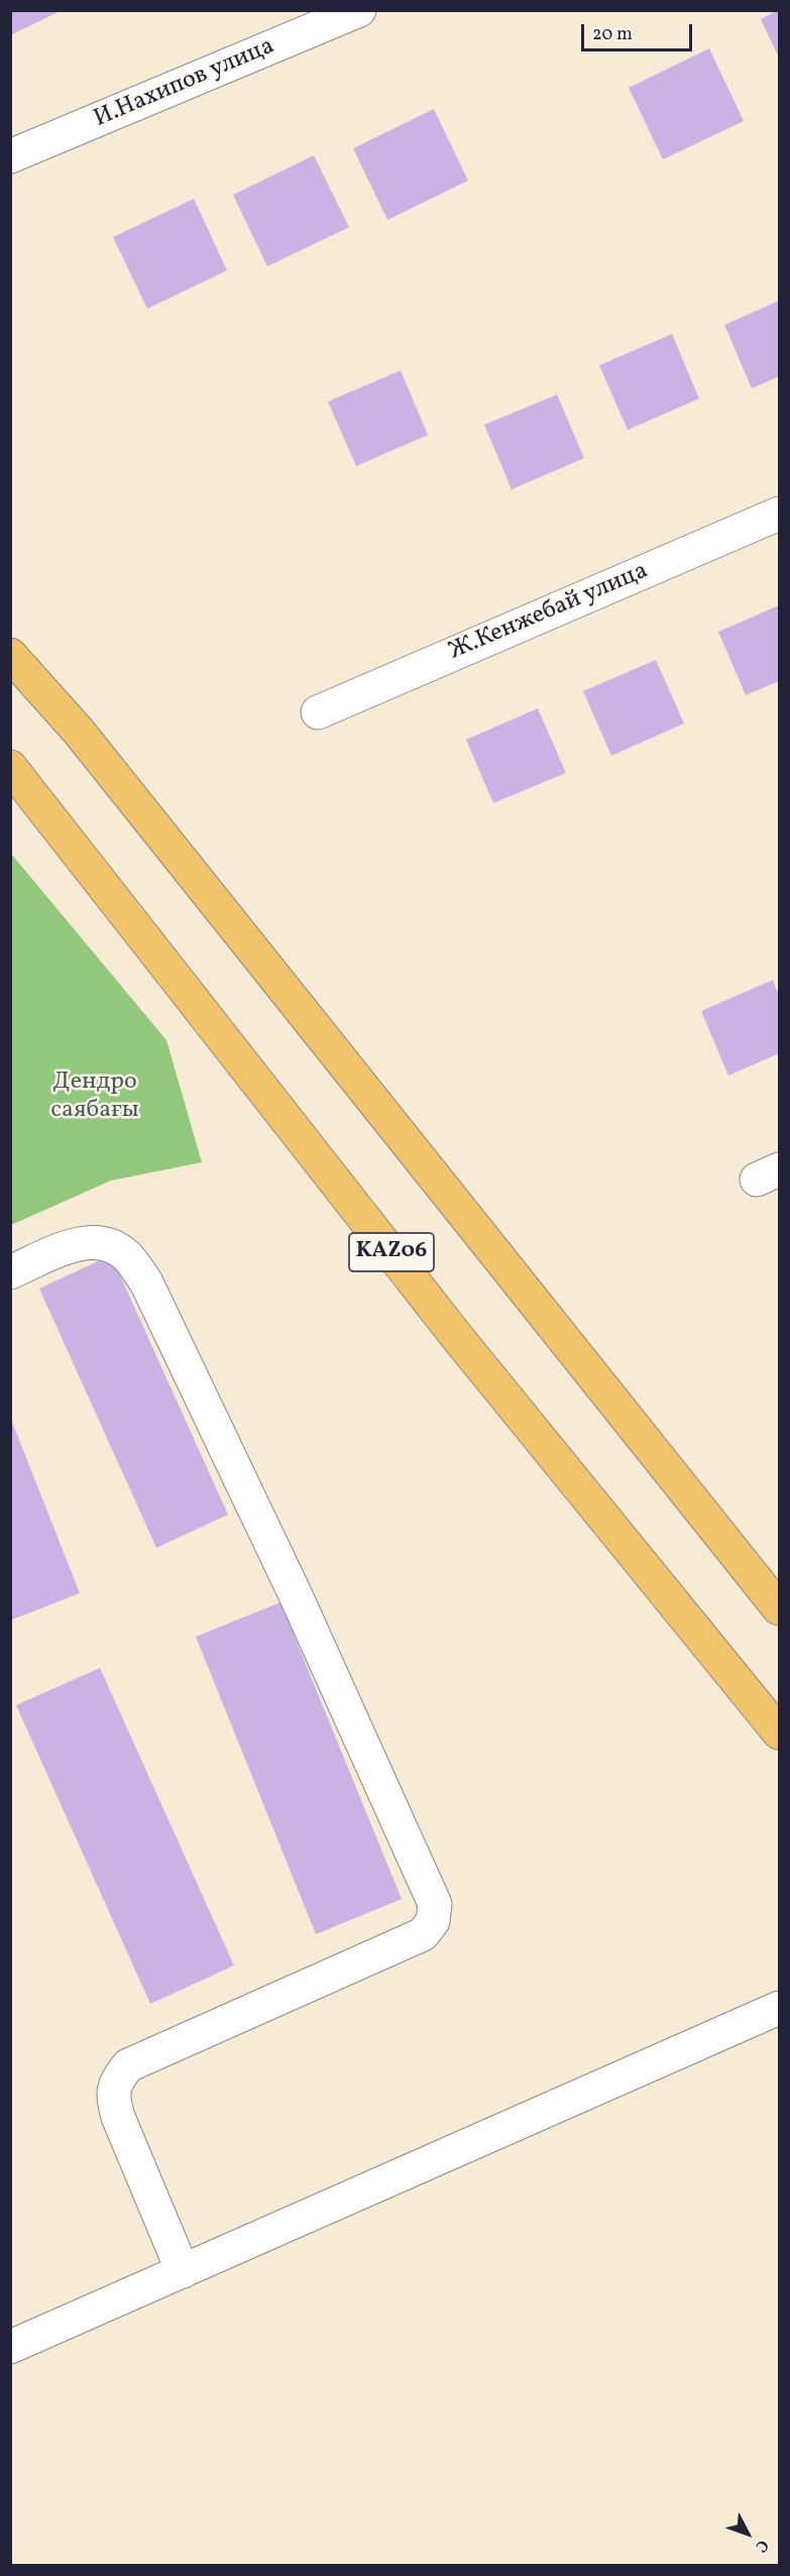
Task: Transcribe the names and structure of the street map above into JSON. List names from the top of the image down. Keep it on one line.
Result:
{"streets":{"highway":["KАZ06"],"street":["И.Нахипов улица","Ж.Кенжебай улица"]},"parks":["Дендро саябағы"],"scale_bar":"20 m","north":"bottom right"}
